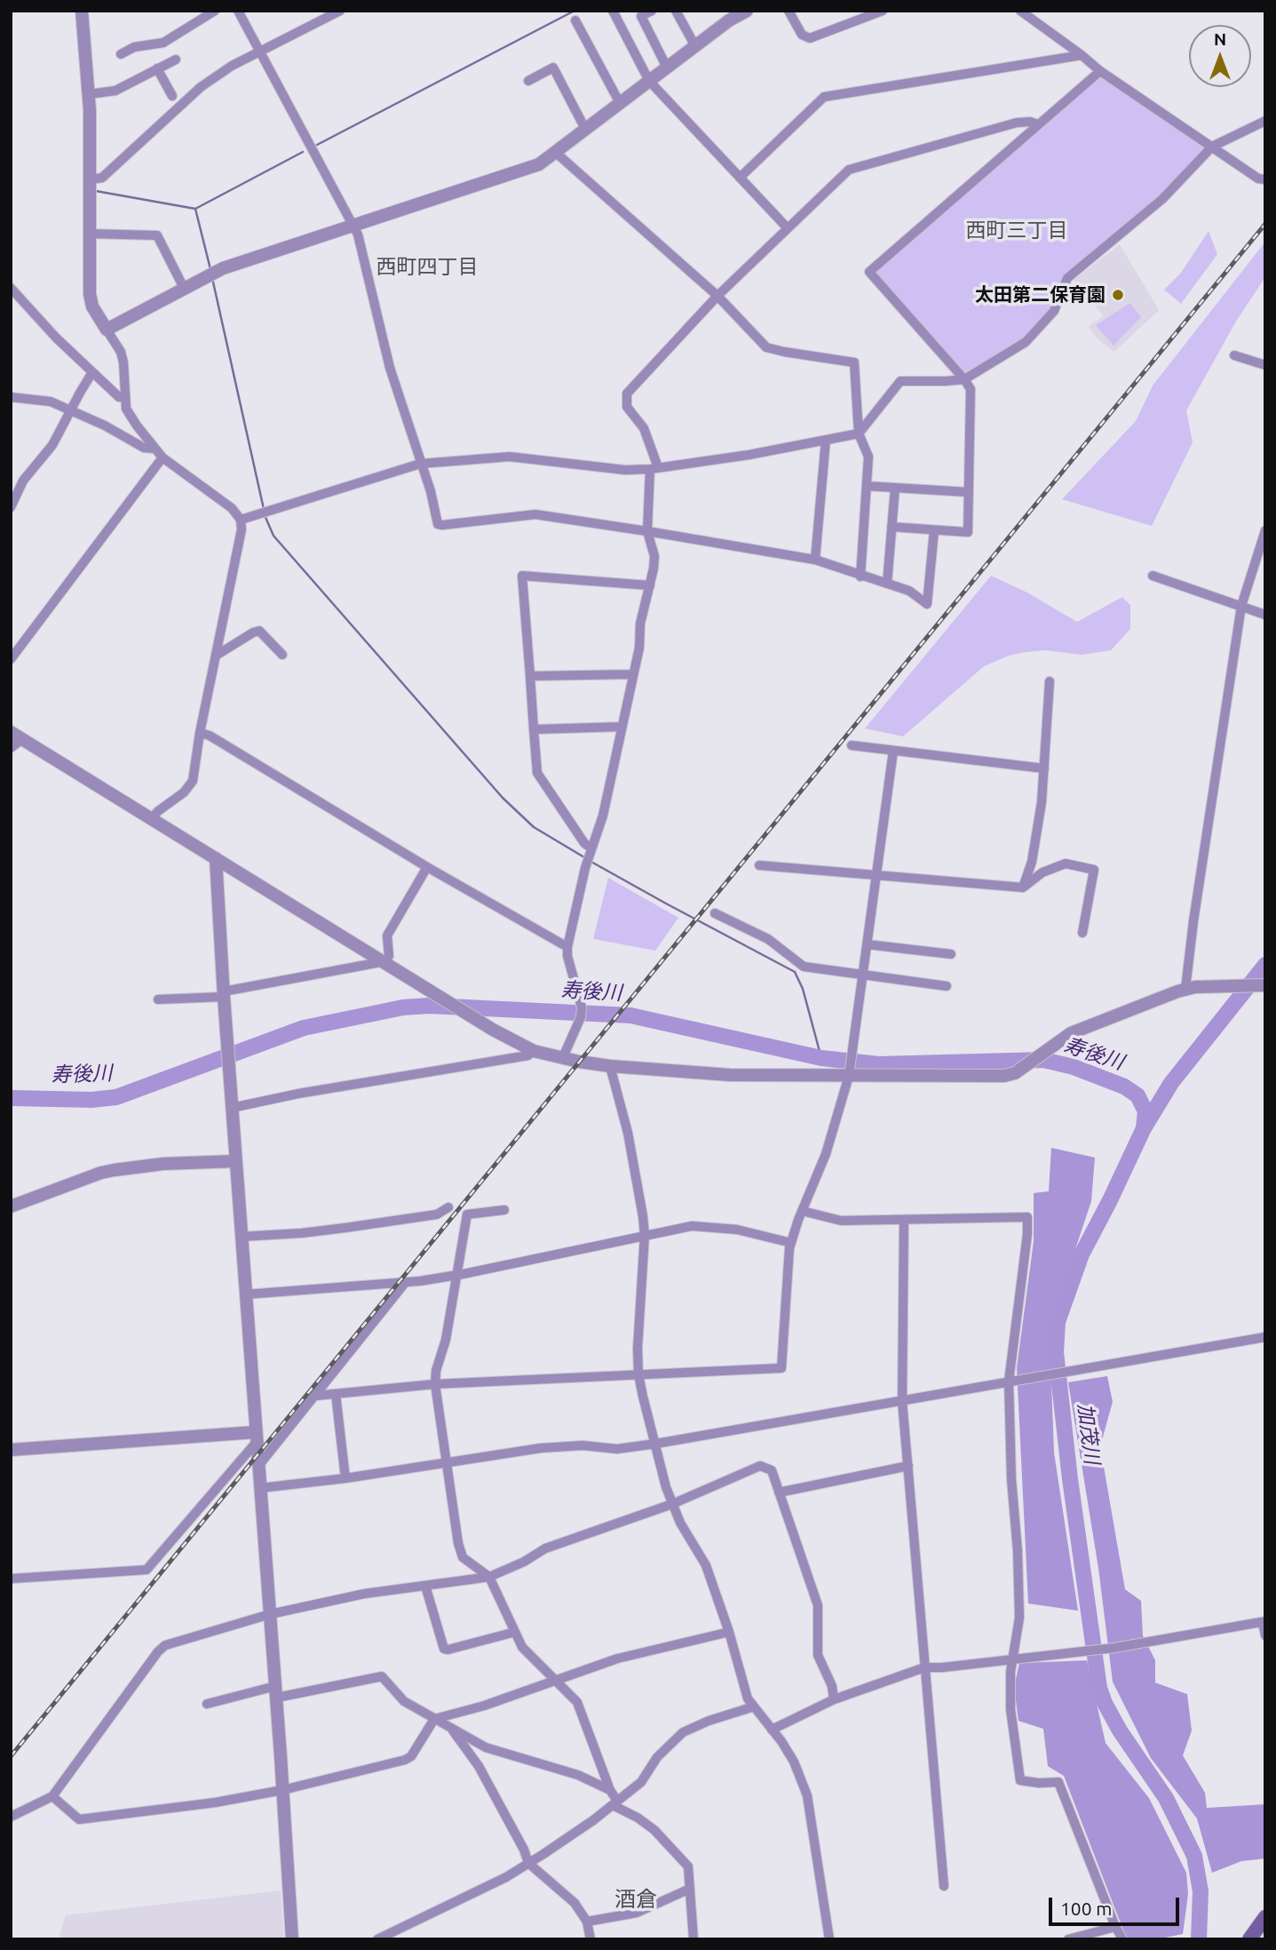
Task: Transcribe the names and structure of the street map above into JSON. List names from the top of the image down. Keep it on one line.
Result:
{"districts":["西町三丁目","西町四丁目","酒倉"],"water":["寿後川","加茂川"],"places":["太田第二保育園"],"scale_bar":"100 m","north":"top"}
